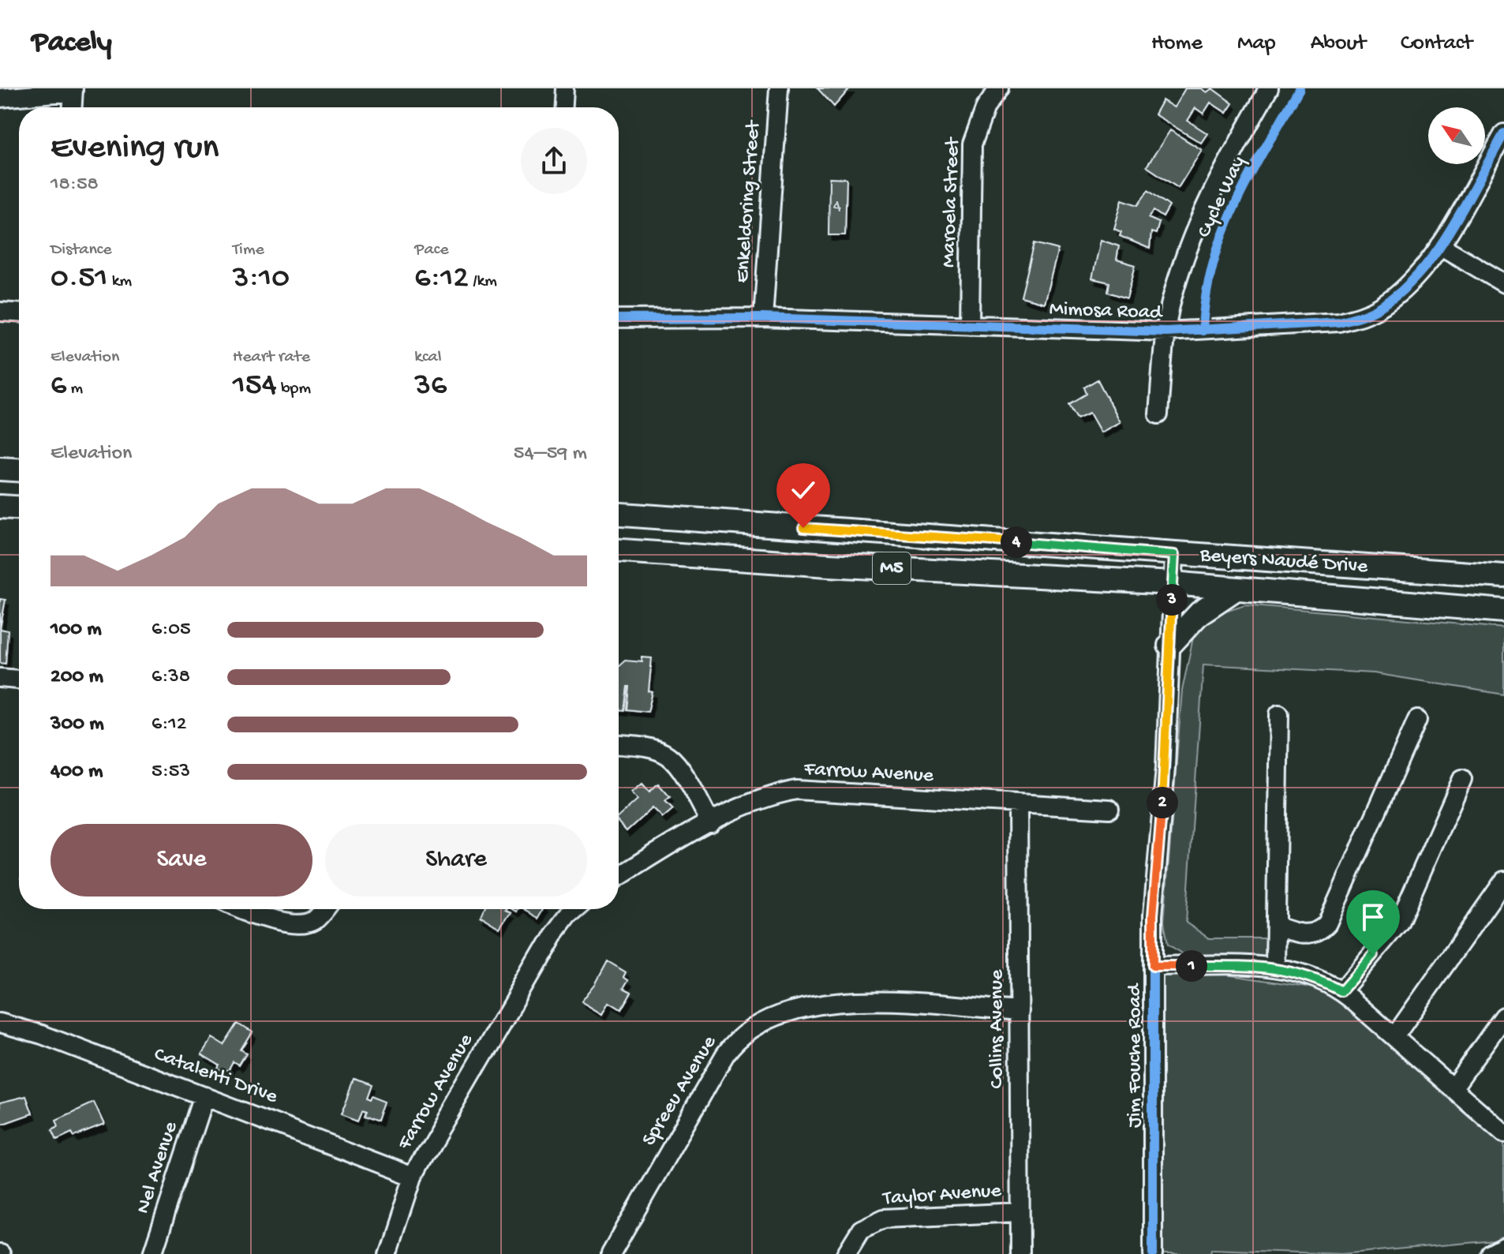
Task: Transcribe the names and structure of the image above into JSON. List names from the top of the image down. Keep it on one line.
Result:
{"streets":{"main road":["Beyers Naudé Drive","M5"],"street":["Enkeldoring Street","Maroela Street","Mimosa Road","Farrow Avenue","Collins Avenue","Jim Fouche Road","Catalenti Drive","Spreeu Avenue","Nel Avenue","Taylor Avenue"],"cycle path":["Cycle Way"]},"crossings":[["Enkeldoring Street","Mimosa Road"],["Maroela Street","Mimosa Road"],["Beyers Naudé Drive","Jim Fouche Road"],["Farrow Avenue","Collins Avenue"],["Farrow Avenue","Catalenti Drive"],["Collins Avenue","Spreeu Avenue"],["Collins Avenue","Taylor Avenue"],["Catalenti Drive","Nel Avenue"]],"house_numbers":["4"],"north":"top left","page":{"header":"Pacely","nav":["Home","Map","About","Contact"],"heading":["Evening run","18:58"],"stats":[["Distance","0.51 km"],["Time","3:10"],["Pace","6:12 /km"],["Elevation","6 m"],["Heart rate","154 bpm"],["kcal","36"]],"chart":["Elevation","54–59 m"],"pins":["4","3","2","1"],"list":[{"name":"100 m","note":"6:05"},{"name":"200 m","note":"6:38"},{"name":"300 m","note":"6:12"},{"name":"400 m","note":"5:53"}],"buttons":["Save","Share"]}}
